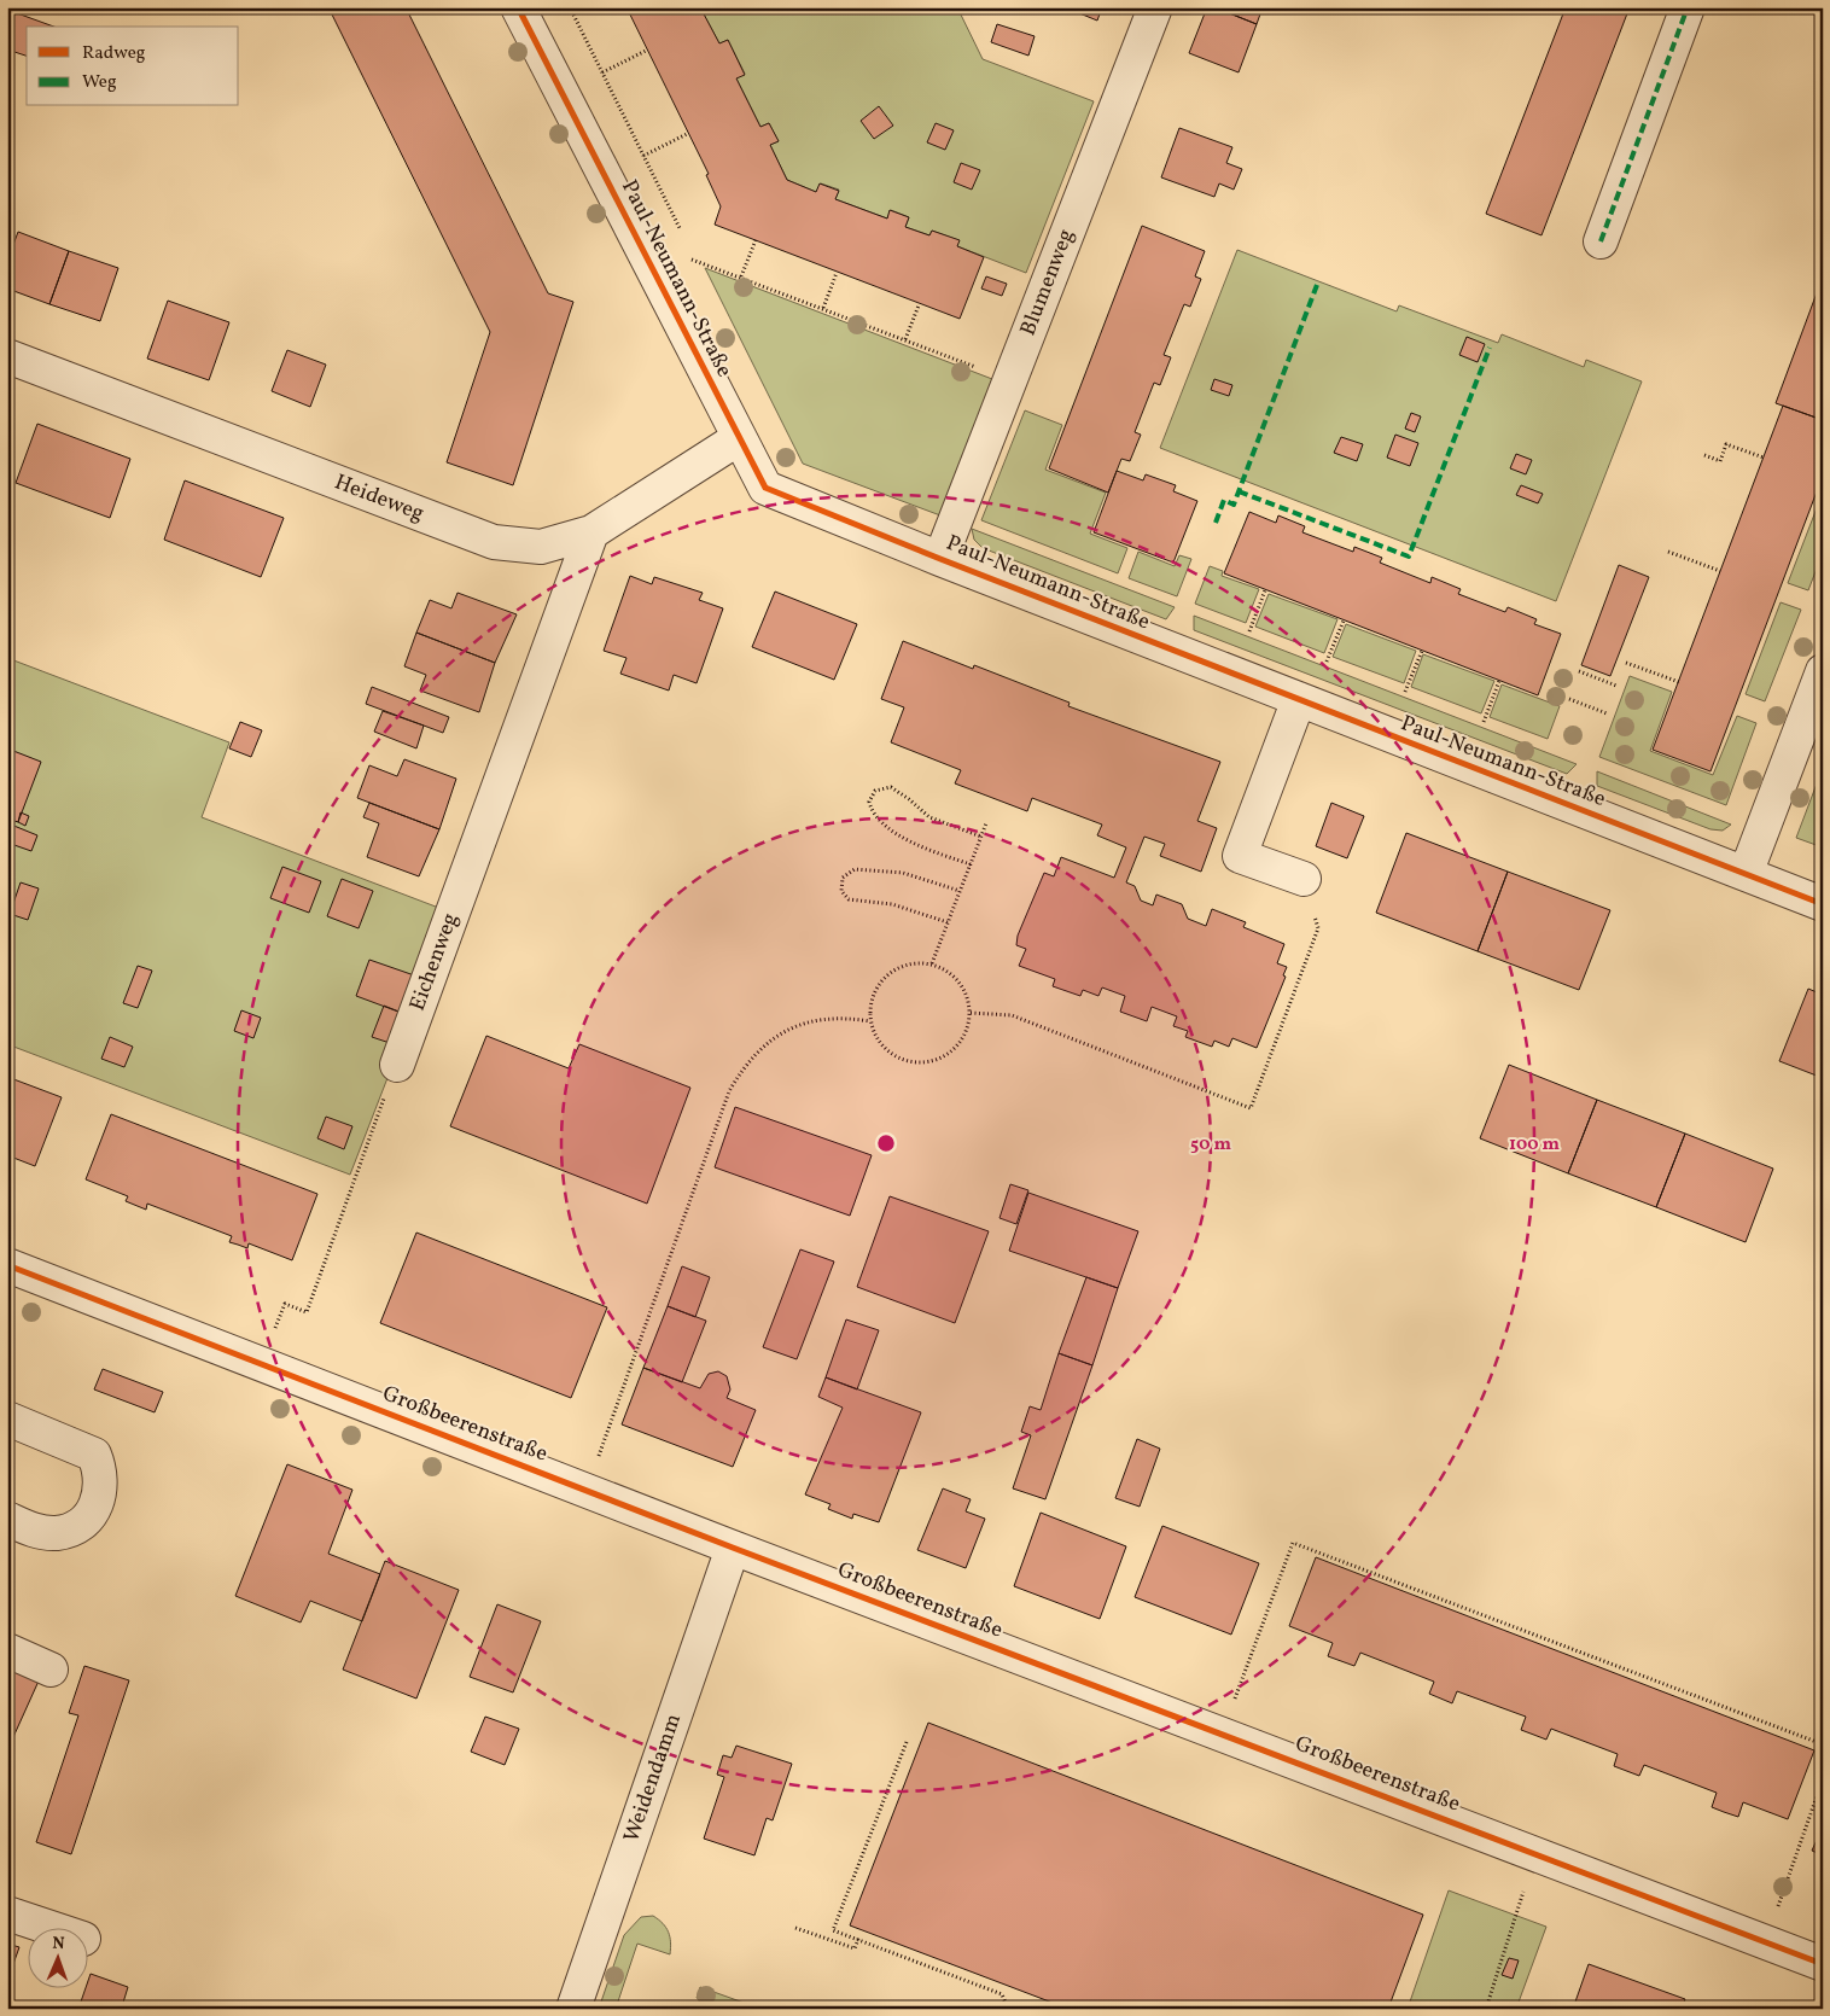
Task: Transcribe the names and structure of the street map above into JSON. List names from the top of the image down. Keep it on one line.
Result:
{"streets":{"street":["Paul-Neumann-Straße","Blumenweg","Heideweg","Eichenweg","Großbeerenstraße","Weidendamm"]},"crossings":[["Paul-Neumann-Straße","Blumenweg"],["Paul-Neumann-Straße","Heideweg"],["Heideweg","Eichenweg"],["Großbeerenstraße","Weidendamm"]],"legend":["Radweg","Weg"],"north":"top","rings":["50 m","100 m"]}
